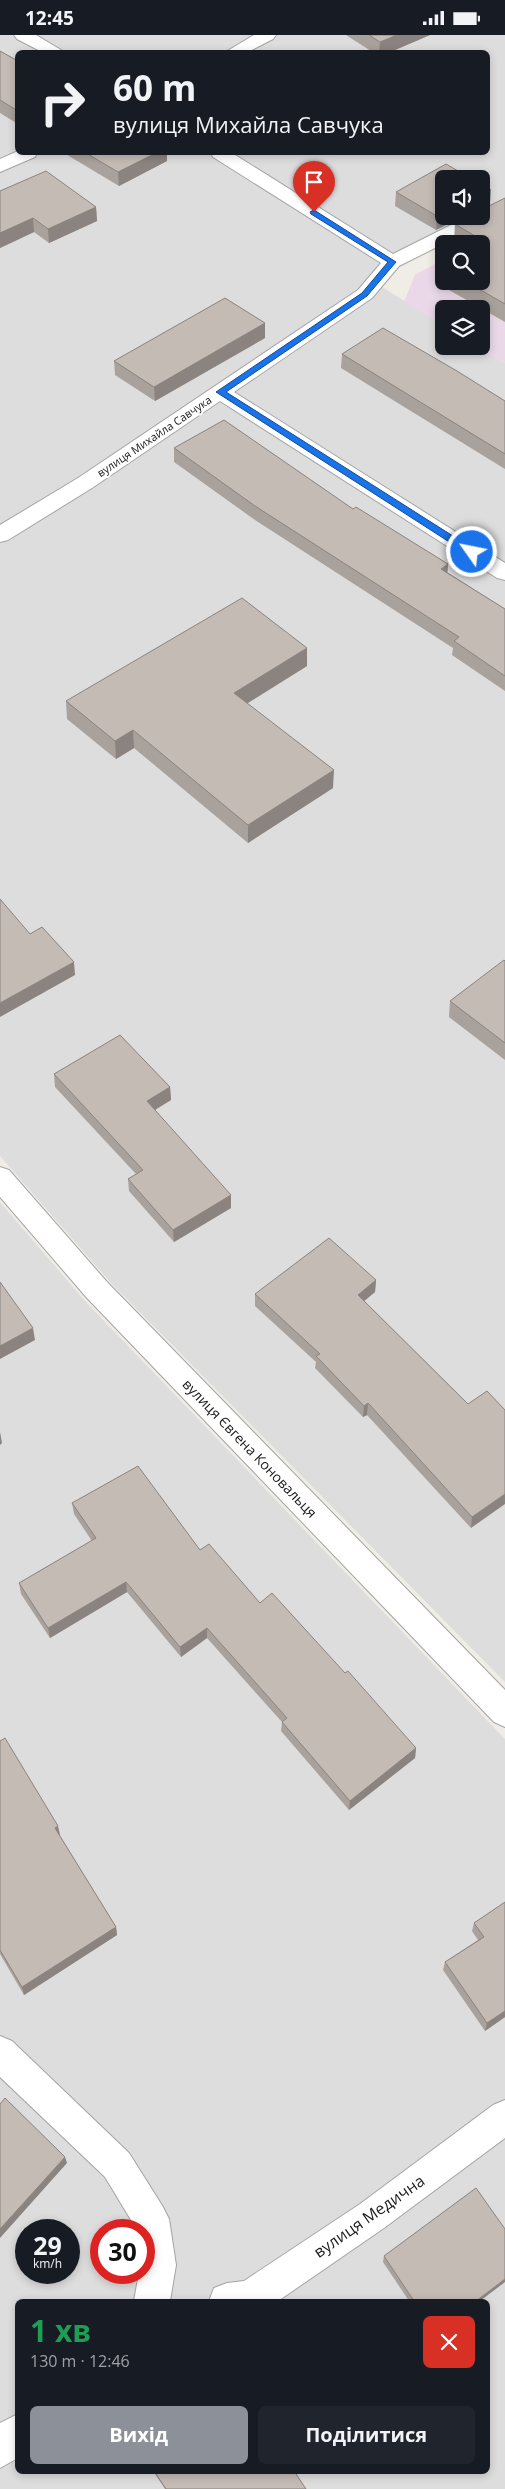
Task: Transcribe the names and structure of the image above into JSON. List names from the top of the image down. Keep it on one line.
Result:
{"streets":{"street":["вулиця Михайла Савчука","вулиця Євгена Коновальця","вулиця Медична"]},"page":{"status":"12:45","turn":["60 m","вулиця Михайла Савчука"],"speed":"29 km/h","limit":"30","heading":["1 хв","130 m · 12:46"],"buttons":["Вихід","Поділитися"]}}
